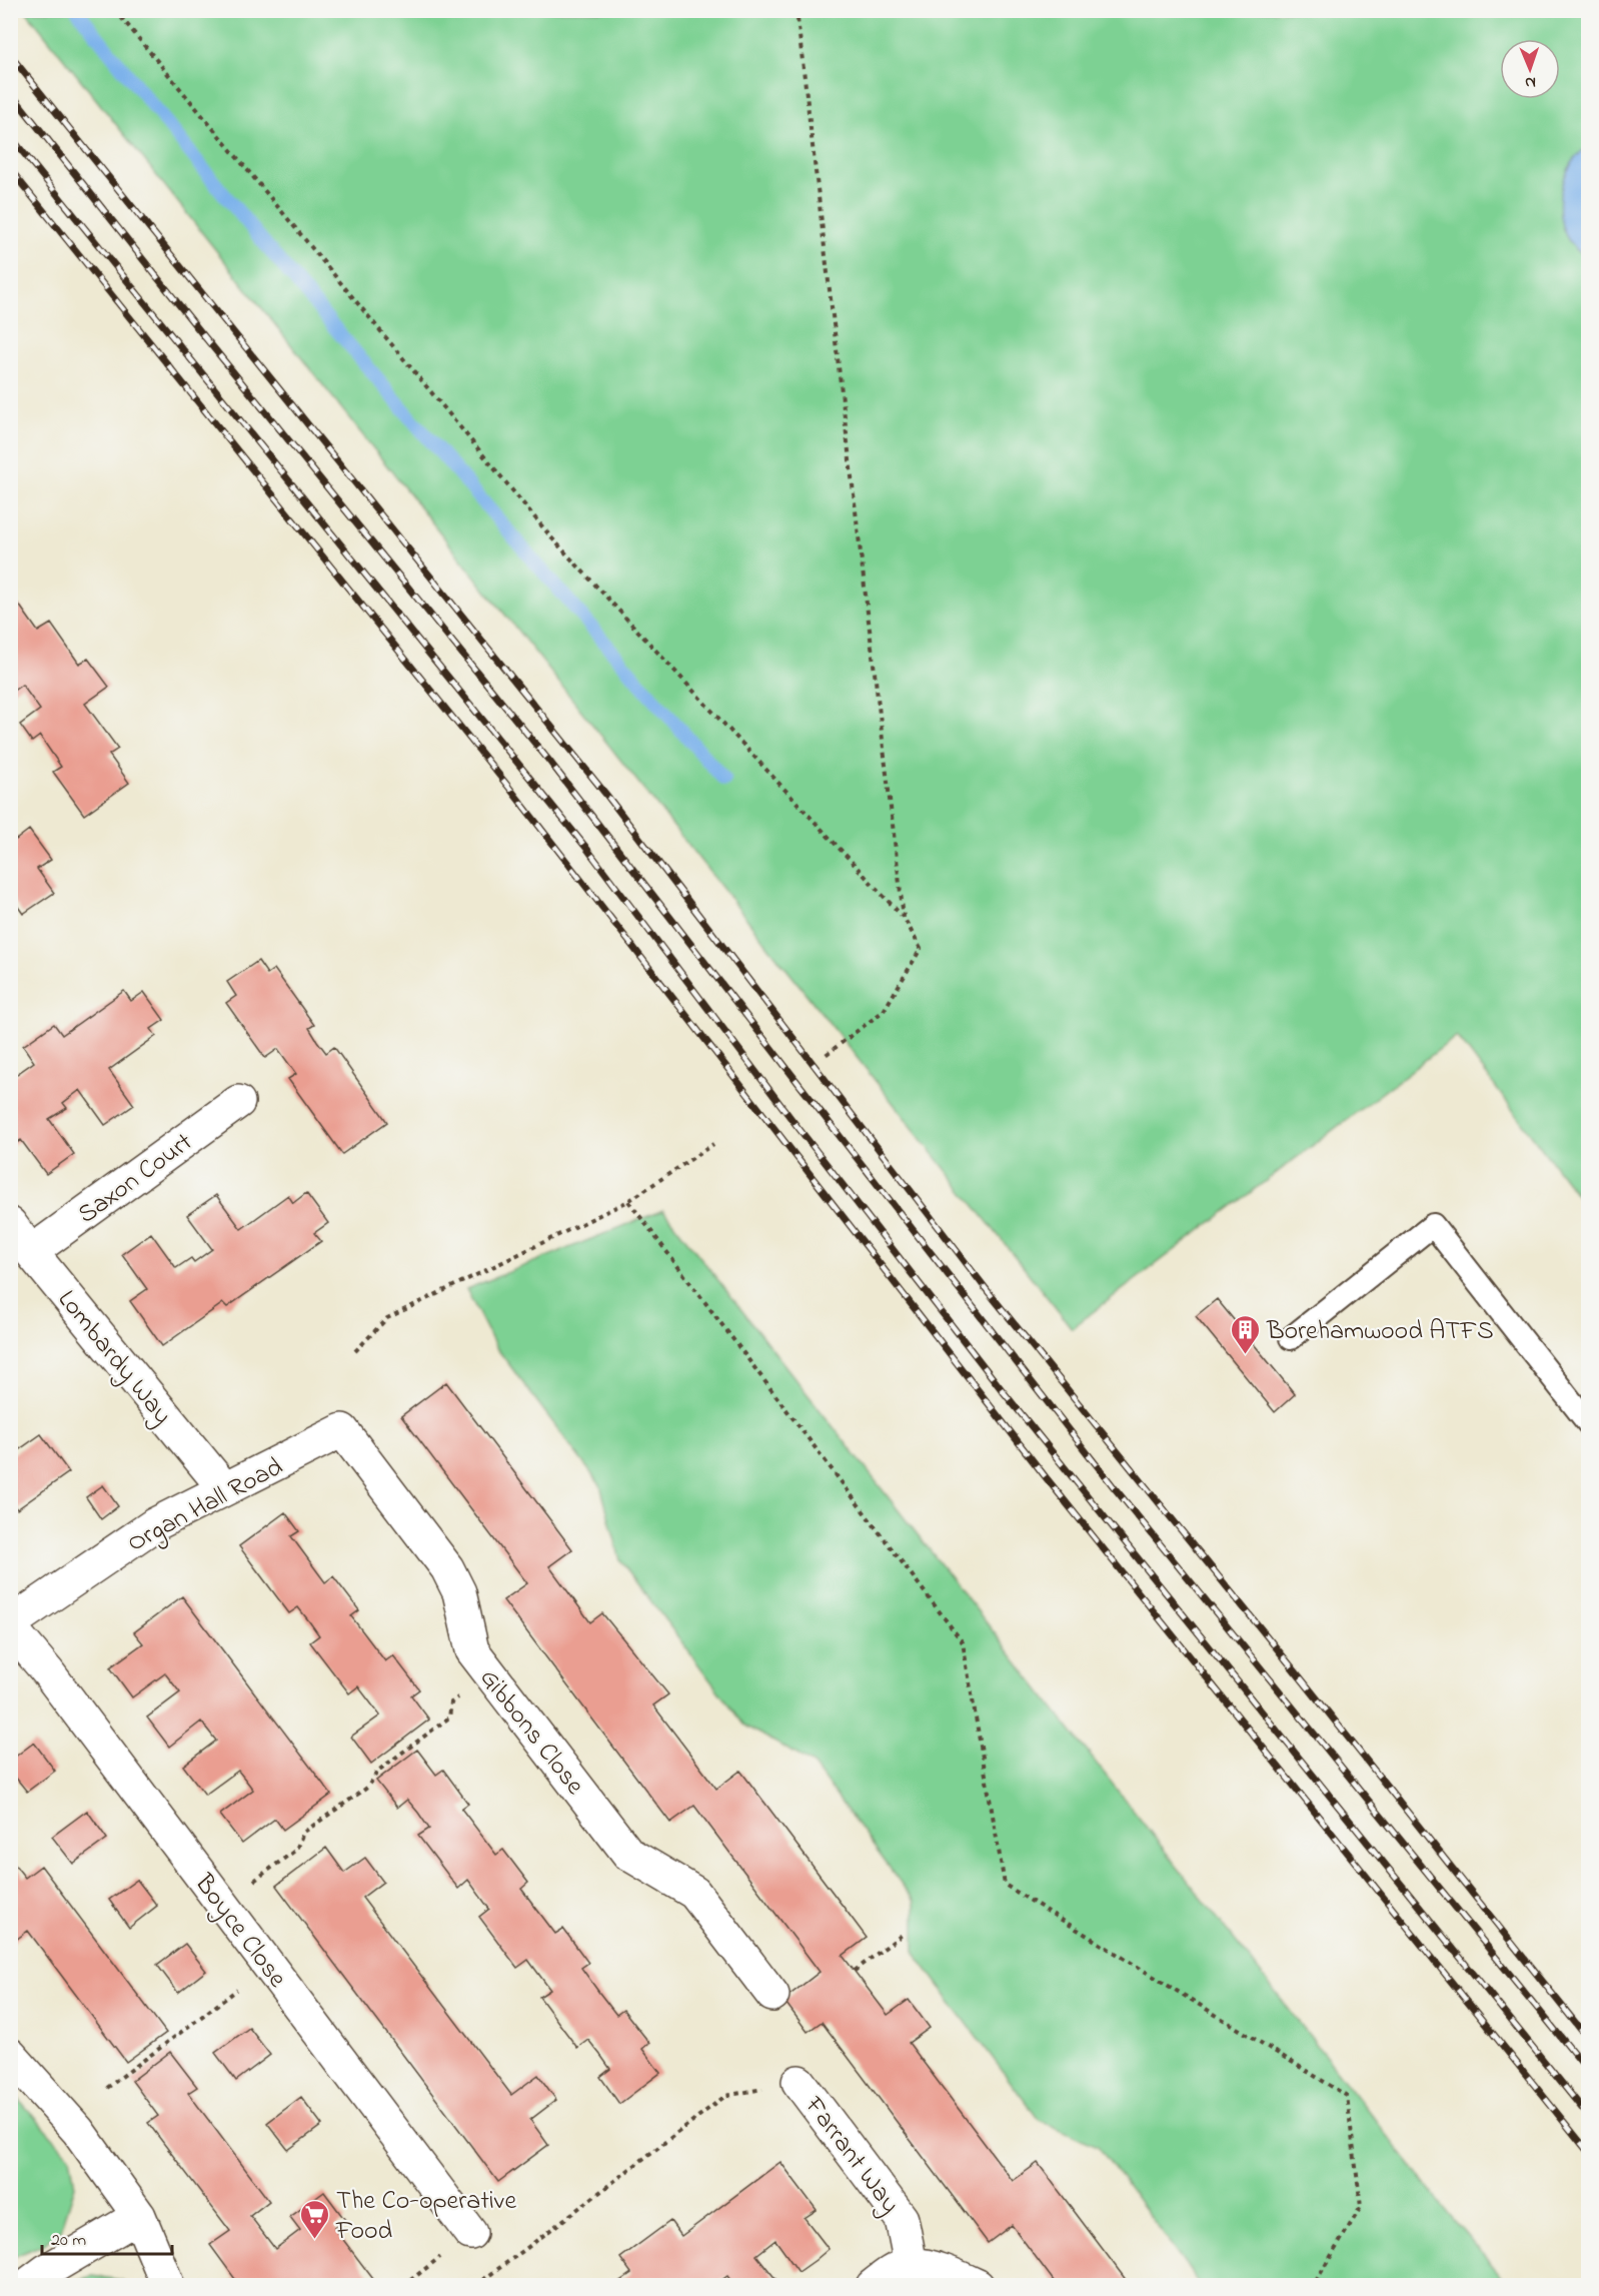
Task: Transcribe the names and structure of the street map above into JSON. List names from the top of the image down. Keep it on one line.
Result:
{"streets":{"street":["Saxon Court","Lombardy Way","Organ Hall Road","Gibbons Close","Boyce Close","Farrant Way"]},"crossings":[["Saxon Court","Lombardy Way"],["Lombardy Way","Organ Hall Road"],["Organ Hall Road","Gibbons Close"],["Organ Hall Road","Boyce Close"]],"places":{"building":["Borehamwood ATFS"],"supermarket":["The Co-operative Food"]},"scale_bar":"20 m","north":"bottom"}
